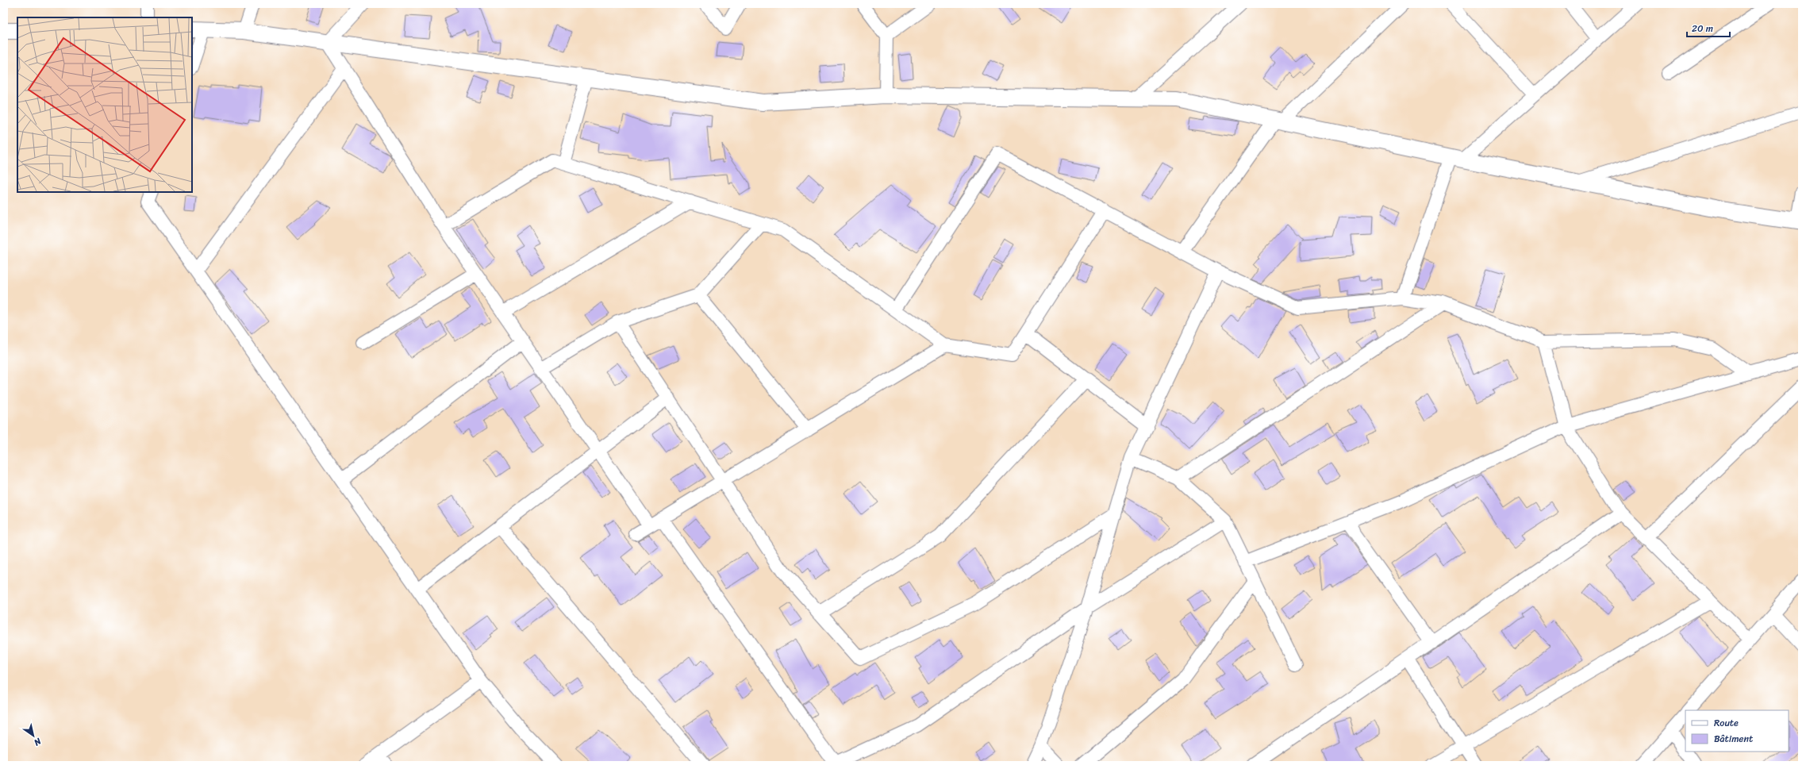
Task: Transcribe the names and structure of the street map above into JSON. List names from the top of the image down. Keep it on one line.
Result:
{"legend":["Route","Bâtiment"],"scale_bar":"20 m","north":"bottom right"}
